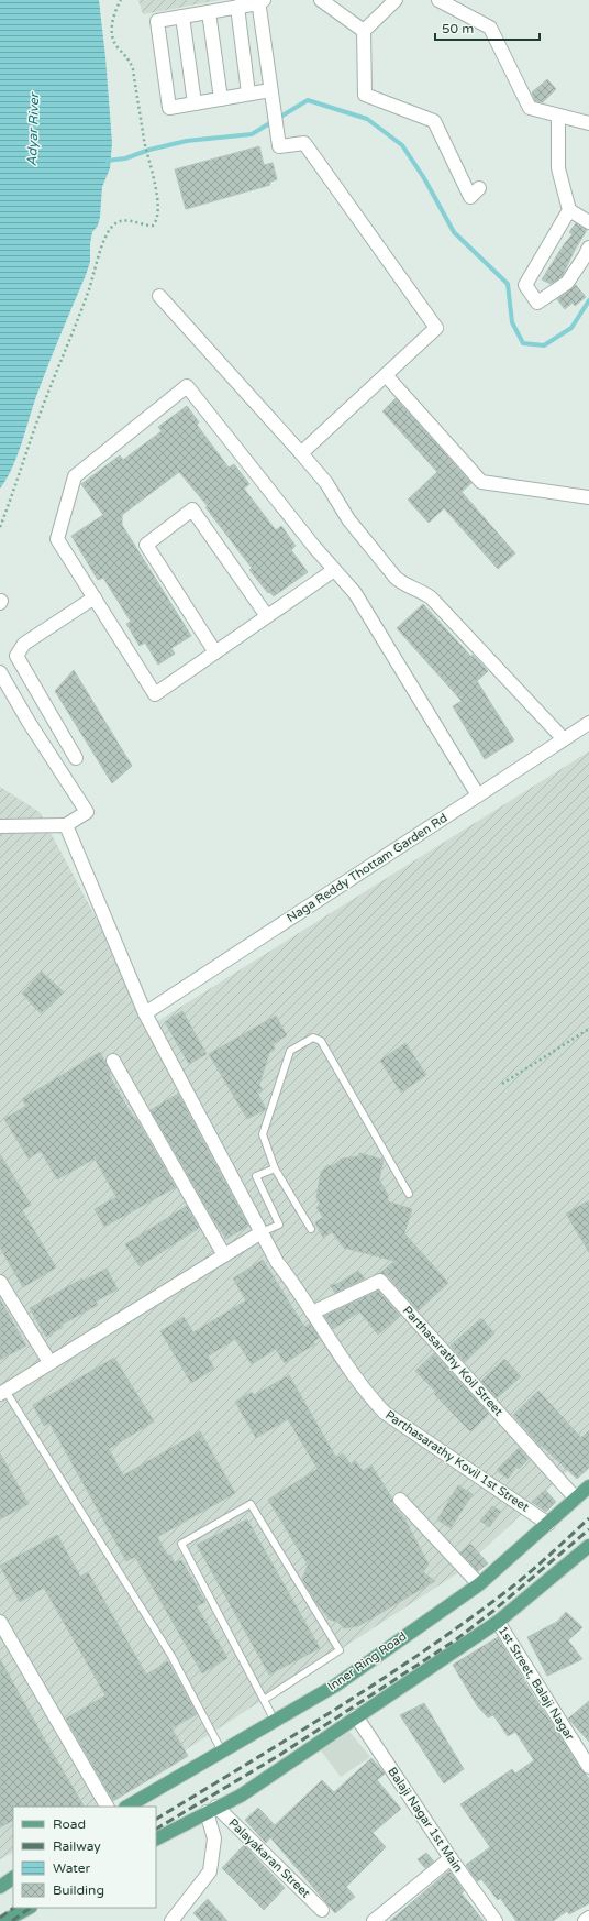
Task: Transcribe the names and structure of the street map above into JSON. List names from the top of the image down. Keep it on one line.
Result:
{"streets":{"main road":["Inner Ring Road"],"street":["Naga Reddy Thottam Garden Rd","Parthasarathy Koil Street","Parthasarathy Kovil 1st Street","1st Street, Balaji Nagar","Balaji Nagar 1st Main","Palayakaran Street"]},"crossings":[["Naga Reddy Thottam Garden Rd","Parthasarathy Kovil 1st Street"],["Parthasarathy Koil Street","Parthasarathy Kovil 1st Street"],["Parthasarathy Koil Street","Inner Ring Road"],["Parthasarathy Kovil 1st Street","Inner Ring Road"]],"water":["Adyar River"],"legend":["Road","Railway","Water","Building"],"scale_bar":"50 m"}
